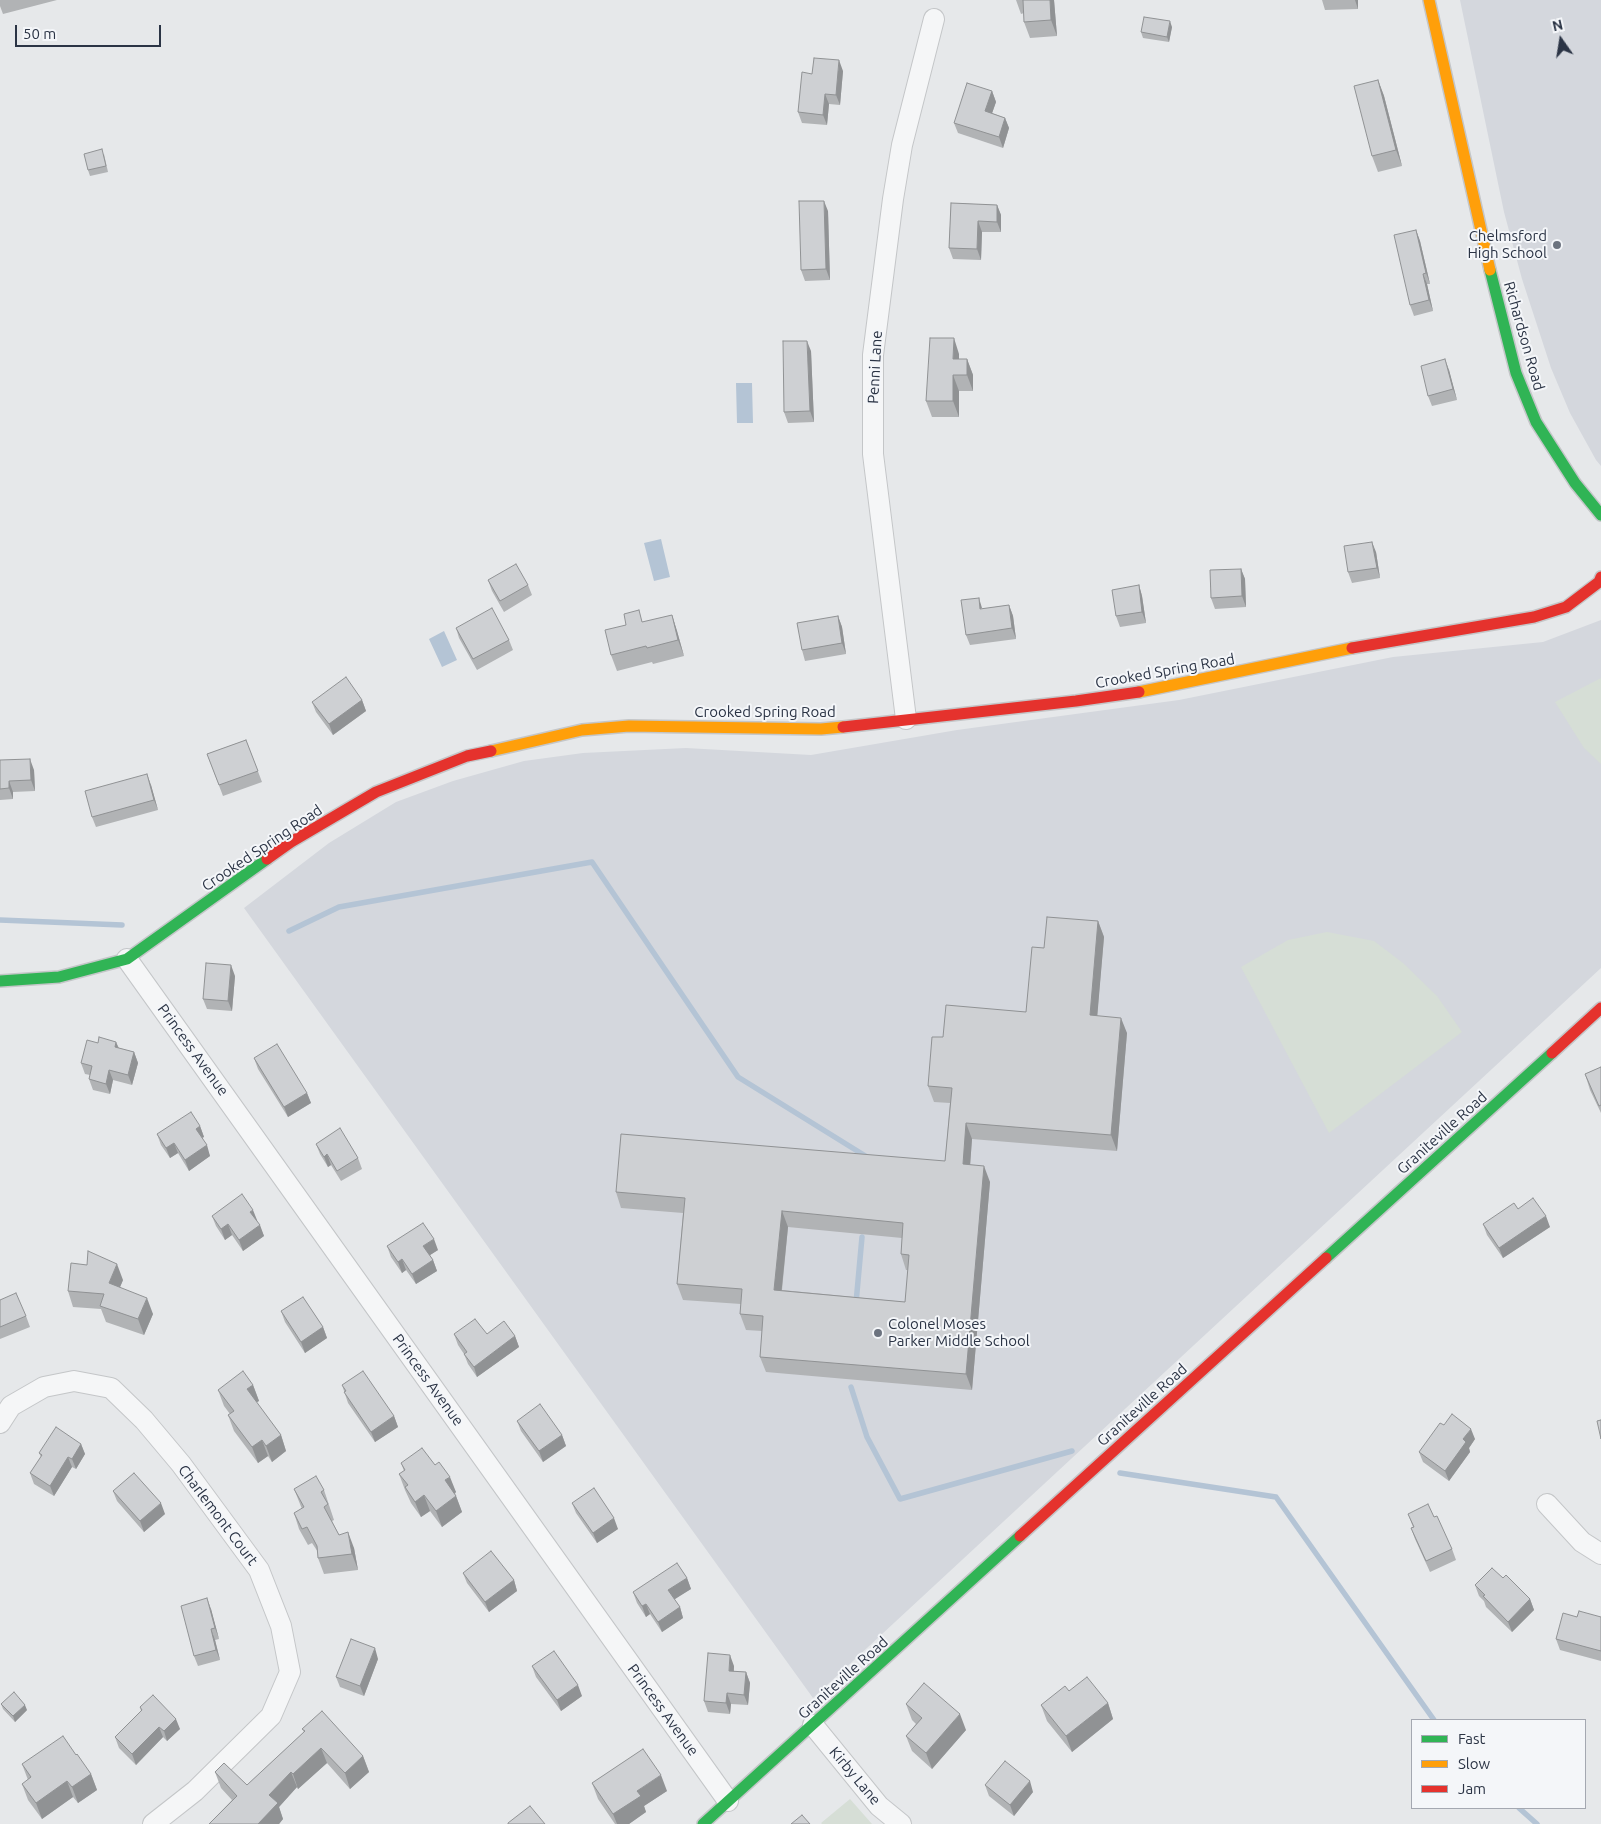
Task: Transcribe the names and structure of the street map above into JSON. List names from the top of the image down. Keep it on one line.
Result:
{"streets":{"street":["Richardson Road","Penni Lane","Crooked Spring Road","Princess Avenue","Graniteville Road","Charlemont Court","Kirby Lane"]},"crossings":[["Penni Lane","Crooked Spring Road"],["Crooked Spring Road","Princess Avenue"],["Princess Avenue","Graniteville Road"],["Graniteville Road","Kirby Lane"]],"places":["Chelmsford High School","Colonel Moses Parker Middle School"],"legend":["Fast","Slow","Jam"],"scale_bar":"50 m","north":"top"}
